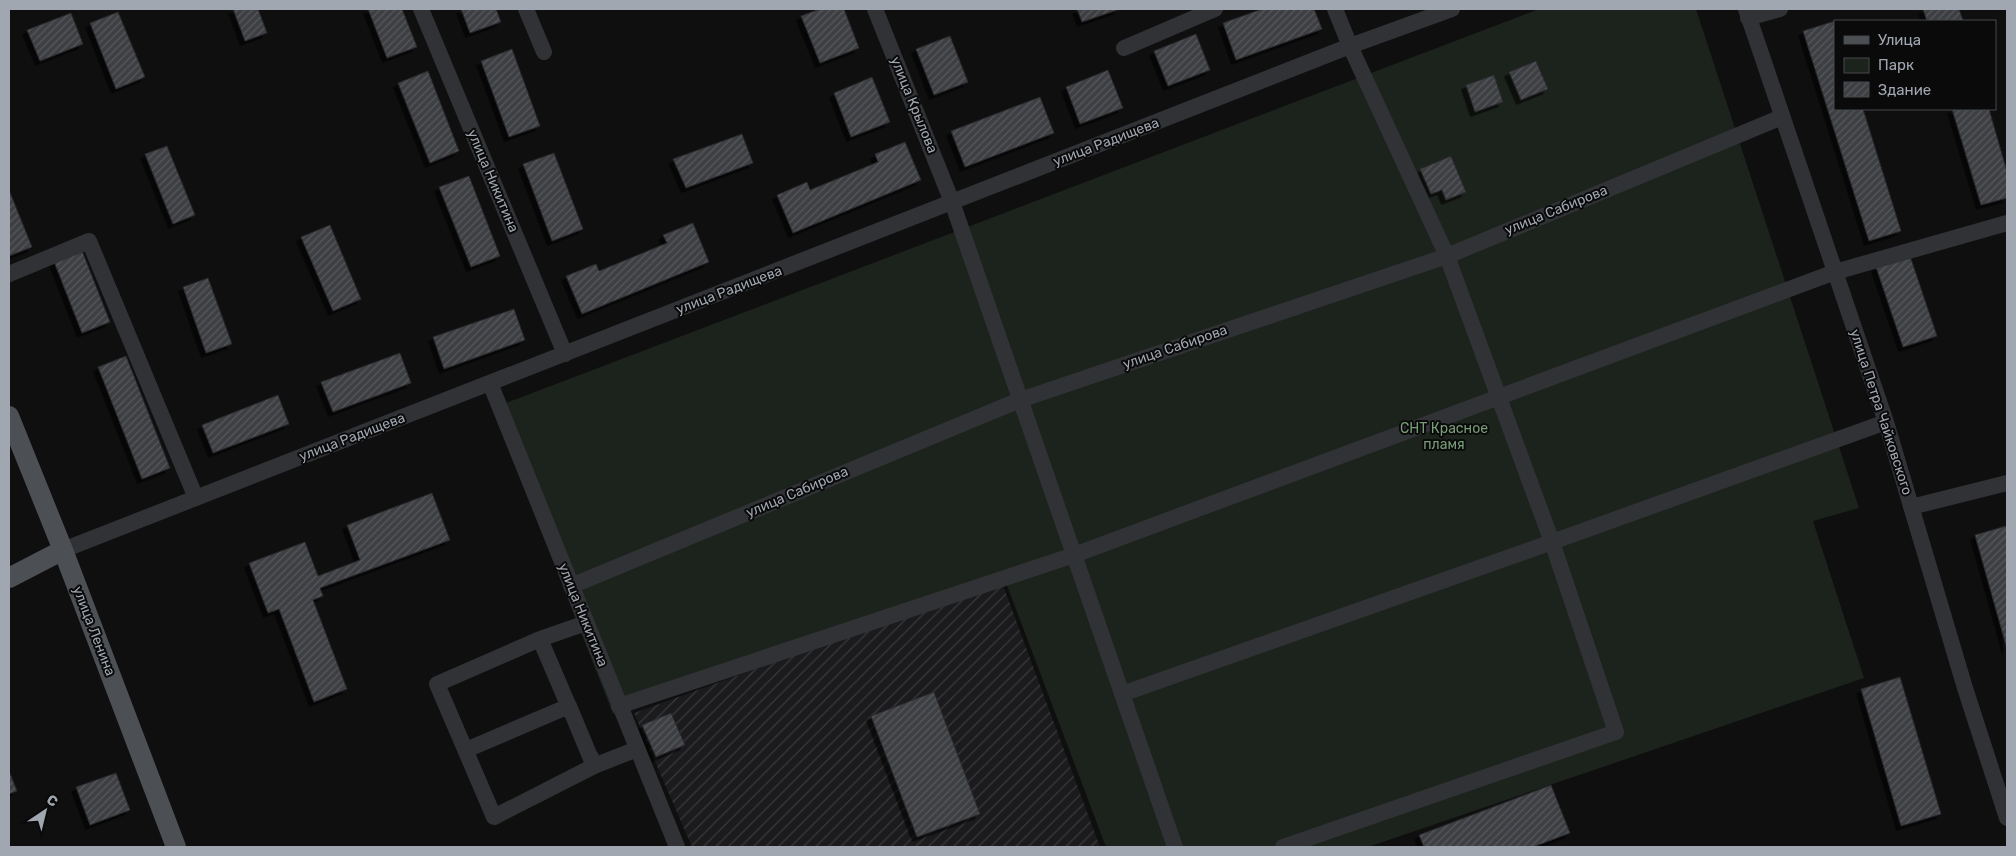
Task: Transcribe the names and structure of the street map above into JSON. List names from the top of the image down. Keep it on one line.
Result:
{"streets":{"main road":["улица Радищева","улица Ленина"],"street":["улица Крылова","улица Никитина","улица Сабирова","улица Петра Чайковского"]},"crossings":[["улица Крылова","улица Радищева"],["улица Крылова","улица Сабирова"],["улица Радищева","улица Никитина"],["улица Радищева","улица Ленина"],["улица Никитина","улица Сабирова"],["улица Сабирова","улица Петра Чайковского"]],"parks":["СНТ Красное пламя"],"legend":["Улица","Парк","Здание"],"north":"top right"}
